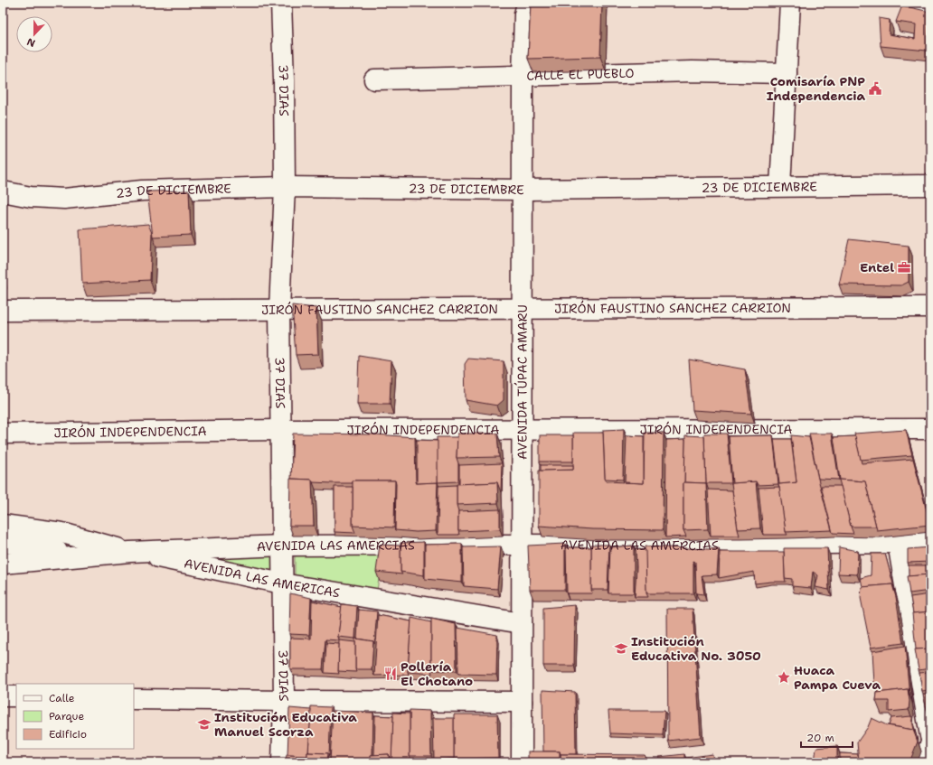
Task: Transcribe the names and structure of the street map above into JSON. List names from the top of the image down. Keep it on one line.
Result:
{"streets":{"street":["CALLE EL PUEBLO","37 DIAS","23 DE DICIEMBRE","JIRÓN FAUSTINO SANCHEZ CARRION","AVENIDA TÚPAC AMARU","JIRÓN INDEPENDENCIA","AVENIDA LAS AMERCIAS","AVENIDA LAS AMERICAS"]},"crossings":[["CALLE EL PUEBLO","AVENIDA TÚPAC AMARU"],["37 DIAS","23 DE DICIEMBRE"],["37 DIAS","JIRÓN FAUSTINO SANCHEZ CARRION"],["37 DIAS","JIRÓN INDEPENDENCIA"],["37 DIAS","AVENIDA LAS AMERCIAS"],["37 DIAS","AVENIDA LAS AMERICAS"],["23 DE DICIEMBRE","AVENIDA TÚPAC AMARU"],["JIRÓN FAUSTINO SANCHEZ CARRION","AVENIDA TÚPAC AMARU"],["AVENIDA TÚPAC AMARU","JIRÓN INDEPENDENCIA"],["AVENIDA TÚPAC AMARU","AVENIDA LAS AMERCIAS"],["AVENIDA TÚPAC AMARU","AVENIDA LAS AMERICAS"],["AVENIDA LAS AMERCIAS","AVENIDA LAS AMERICAS"]],"places":{"public building":["Comisaría PNP Independencia"],"office":["Entel"],"school or university":["Institución Educativa No. 3050","Institución Educativa Manuel Scorza"],"restaurant":["Pollería El Chotano"],"place":["Huaca Pampa Cueva"]},"legend":["Calle","Parque","Edificio"],"scale_bar":"20 m","north":"bottom"}
